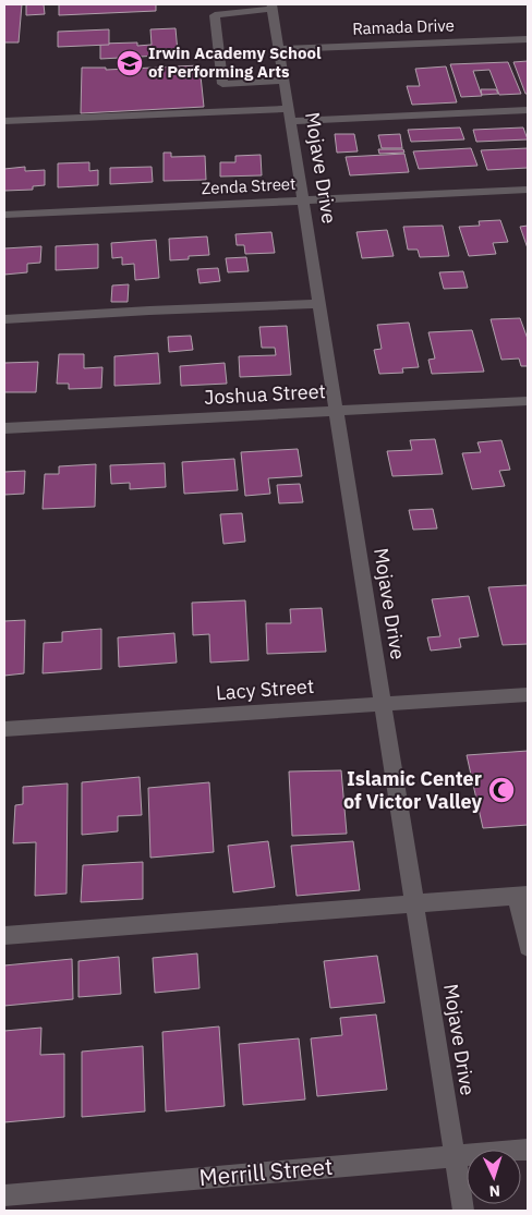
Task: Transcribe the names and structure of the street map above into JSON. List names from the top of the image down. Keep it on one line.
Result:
{"streets":{"street":["Ramada Drive","Mojave Drive","Zenda Street","Joshua Street","Lacy Street","Merrill Street"]},"crossings":[["Ramada Drive","Mojave Drive"],["Mojave Drive","Zenda Street"],["Mojave Drive","Joshua Street"],["Mojave Drive","Lacy Street"],["Mojave Drive","Merrill Street"]],"places":{"school or university":["Irwin Academy School of Performing Arts"],"mosque":["Islamic Center of Victor Valley"]},"north":"bottom"}
